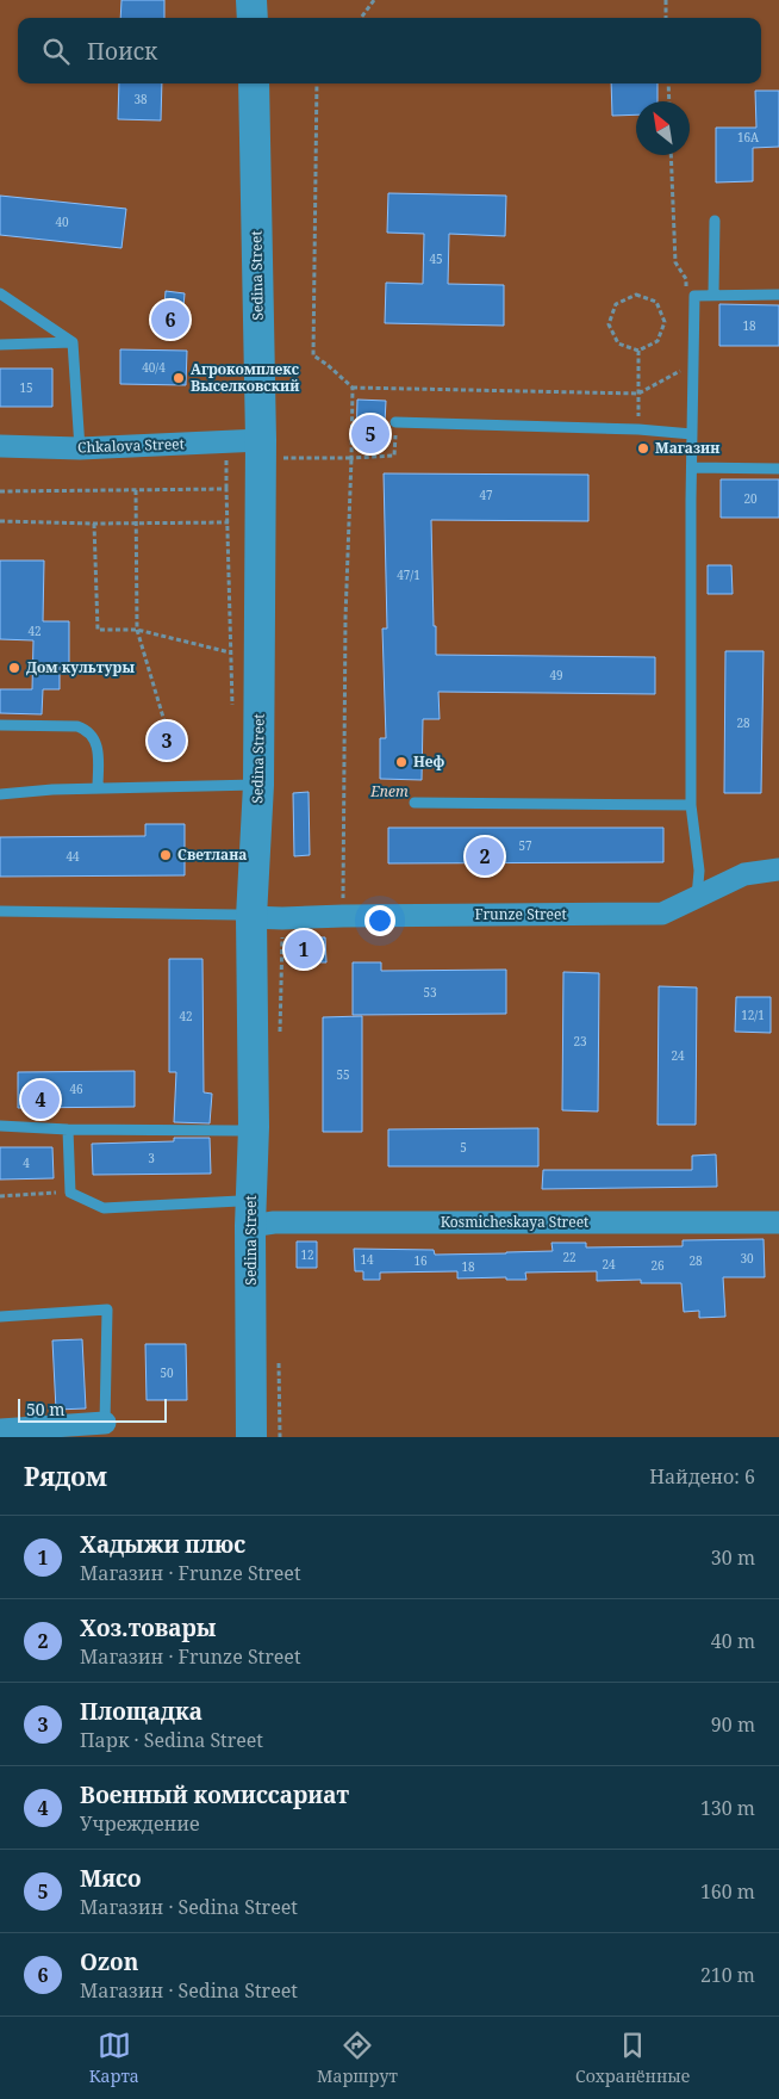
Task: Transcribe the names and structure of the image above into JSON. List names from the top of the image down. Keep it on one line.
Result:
{"streets":{"street":["Sedina Street","Chkalova Street","Frunze Street","Kosmicheskaya Street"]},"crossings":[["Sedina Street","Chkalova Street"],["Sedina Street","Frunze Street"],["Sedina Street","Kosmicheskaya Street"]],"parks":["Enem"],"places":["Агрокомплекс Выселковский","Магазин","Дом культуры","Неф","Светлана"],"house_numbers":["38","16А","40","45","18","40/4","15","47","20","47/1","42","49","28","57","44","53","12/1","42","23","24","55","46","5","3","4","12","22","30","14","16","28","24","26","18","50"],"scale_bar":"50 m","north":"top left","page":{"search":"Поиск","pins":["6","5","3","2","1","4"],"scale":"50 m","heading":["Рядом","Найдено: 6"],"list":[{"mark":"1","name":"Хадыжи плюс","note":"Магазин · Frunze Street","value":"30 m"},{"mark":"2","name":"Хоз.товары","note":"Магазин · Frunze Street","value":"40 m"},{"mark":"3","name":"Площадка","note":"Парк · Sedina Street","value":"90 m"},{"mark":"4","name":"Военный комиссариат","note":"Учреждение","value":"130 m"},{"mark":"5","name":"Мясо","note":"Магазин · Sedina Street","value":"160 m"},{"mark":"6","name":"Ozon","note":"Магазин · Sedina Street","value":"210 m"}],"nav":["Карта","Маршрут","Сохранённые"]}}
